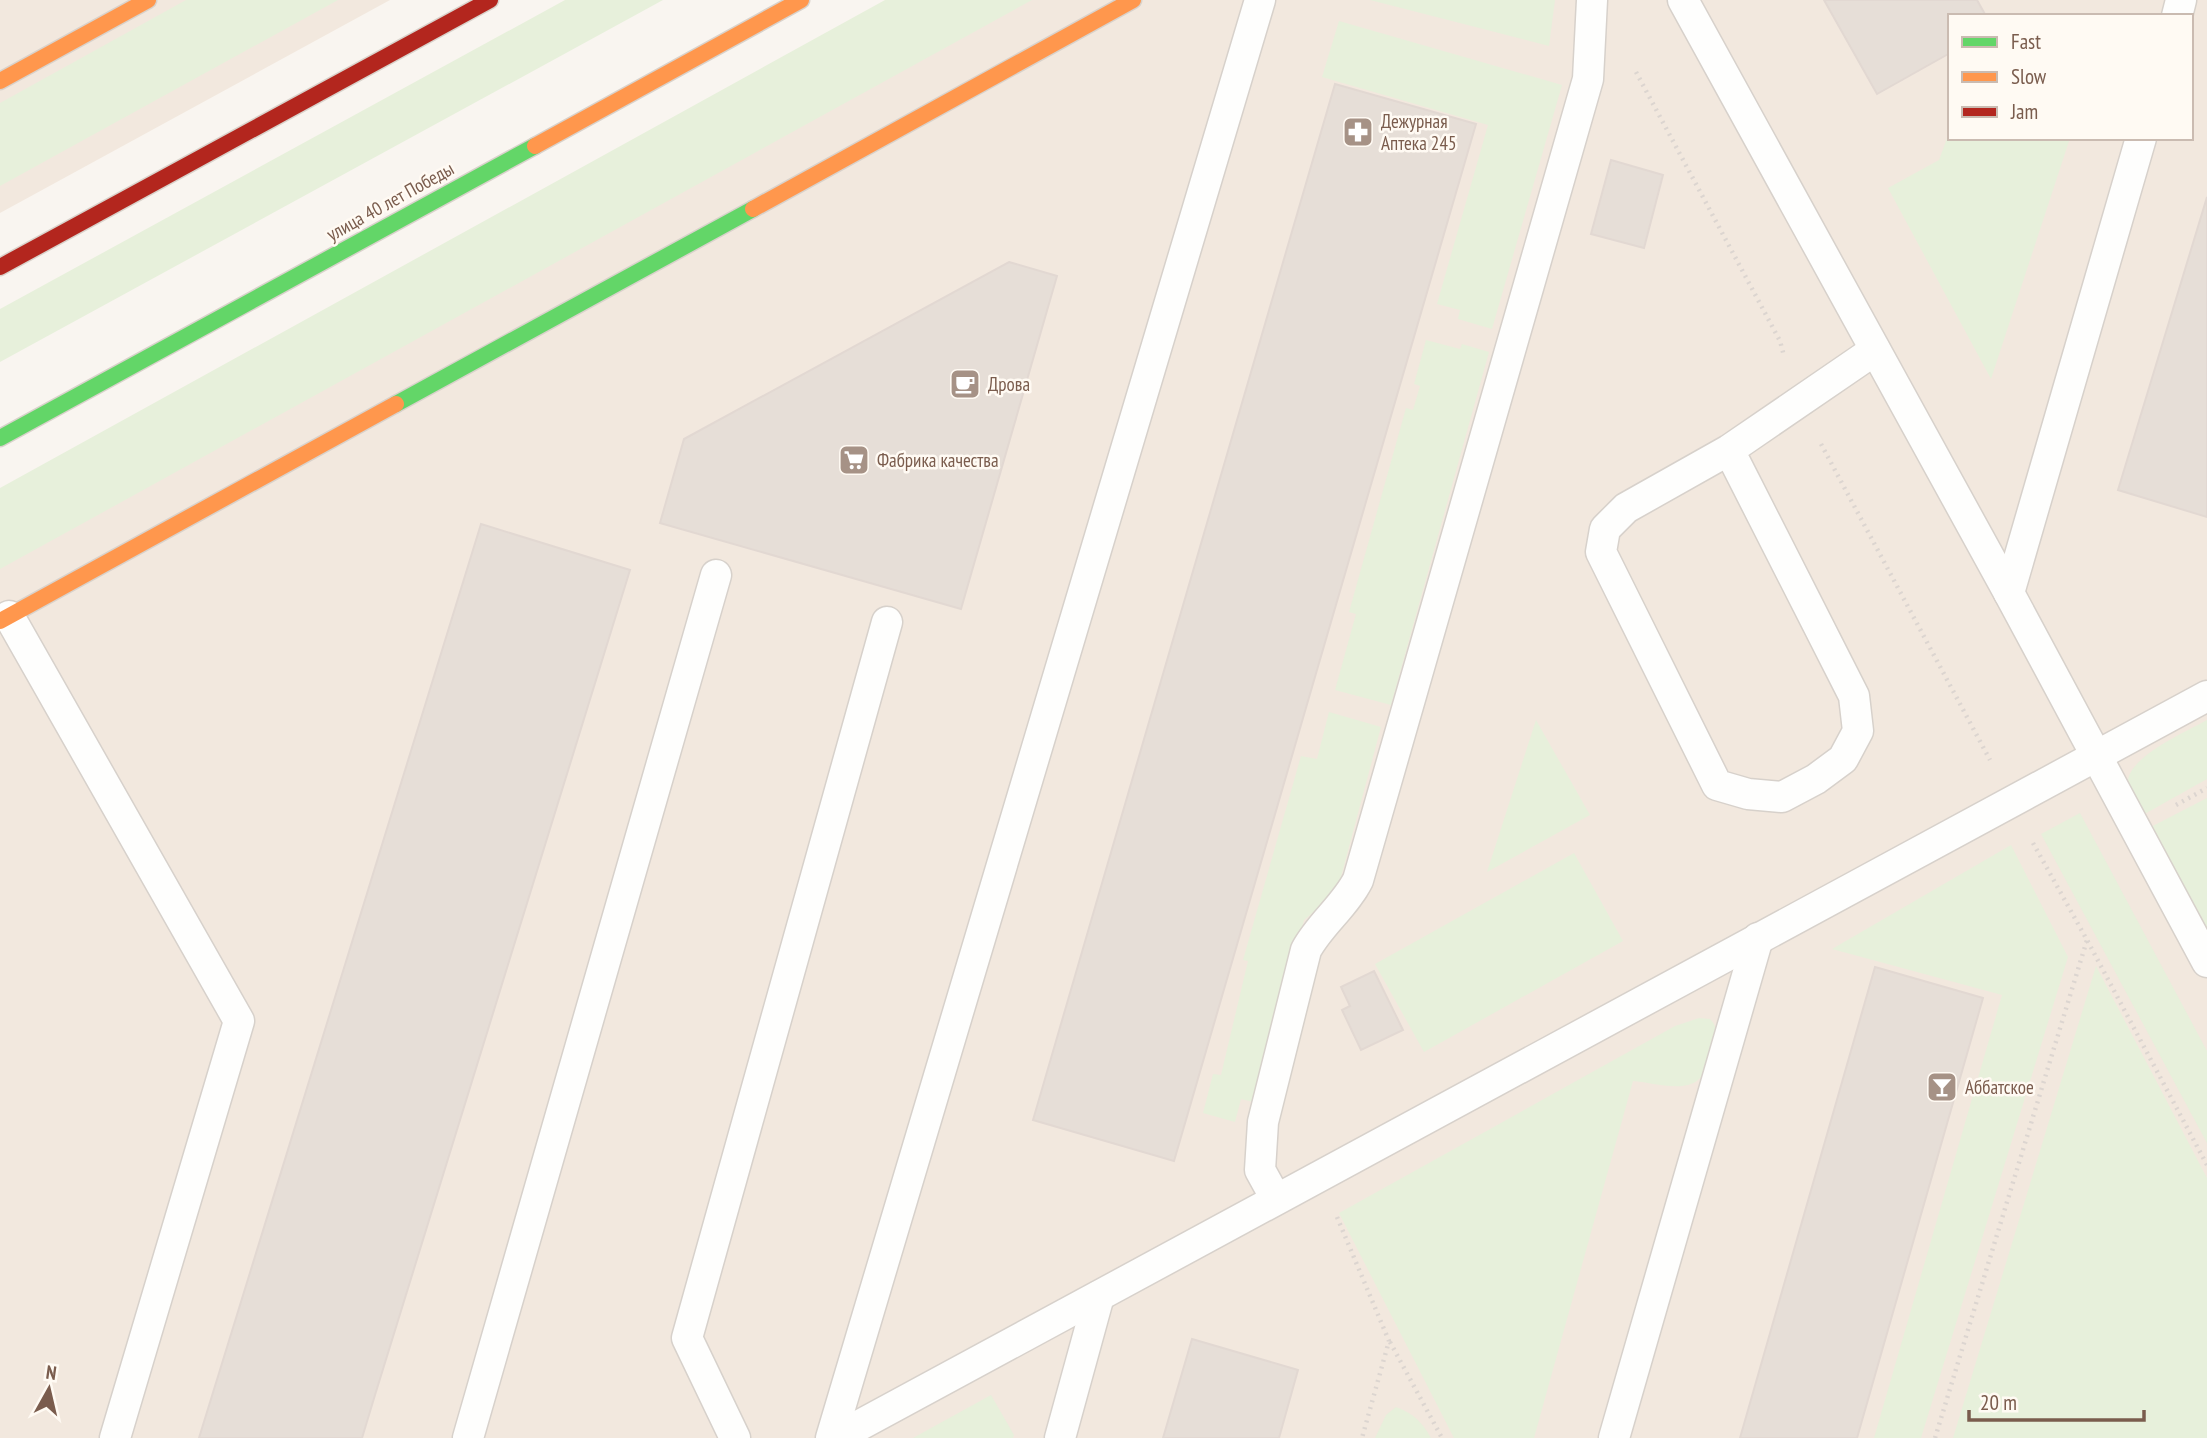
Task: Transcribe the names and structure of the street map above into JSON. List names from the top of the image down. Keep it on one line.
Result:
{"streets":{"main road":["улица 40 лет Победы"]},"places":{"pharmacy":["Дежурная Аптека 245"],"cafe":["Дрова"],"supermarket":["Фабрика качества"],"bar":["Аббатское"]},"legend":["Fast","Slow","Jam"],"scale_bar":"20 m","north":"top"}
